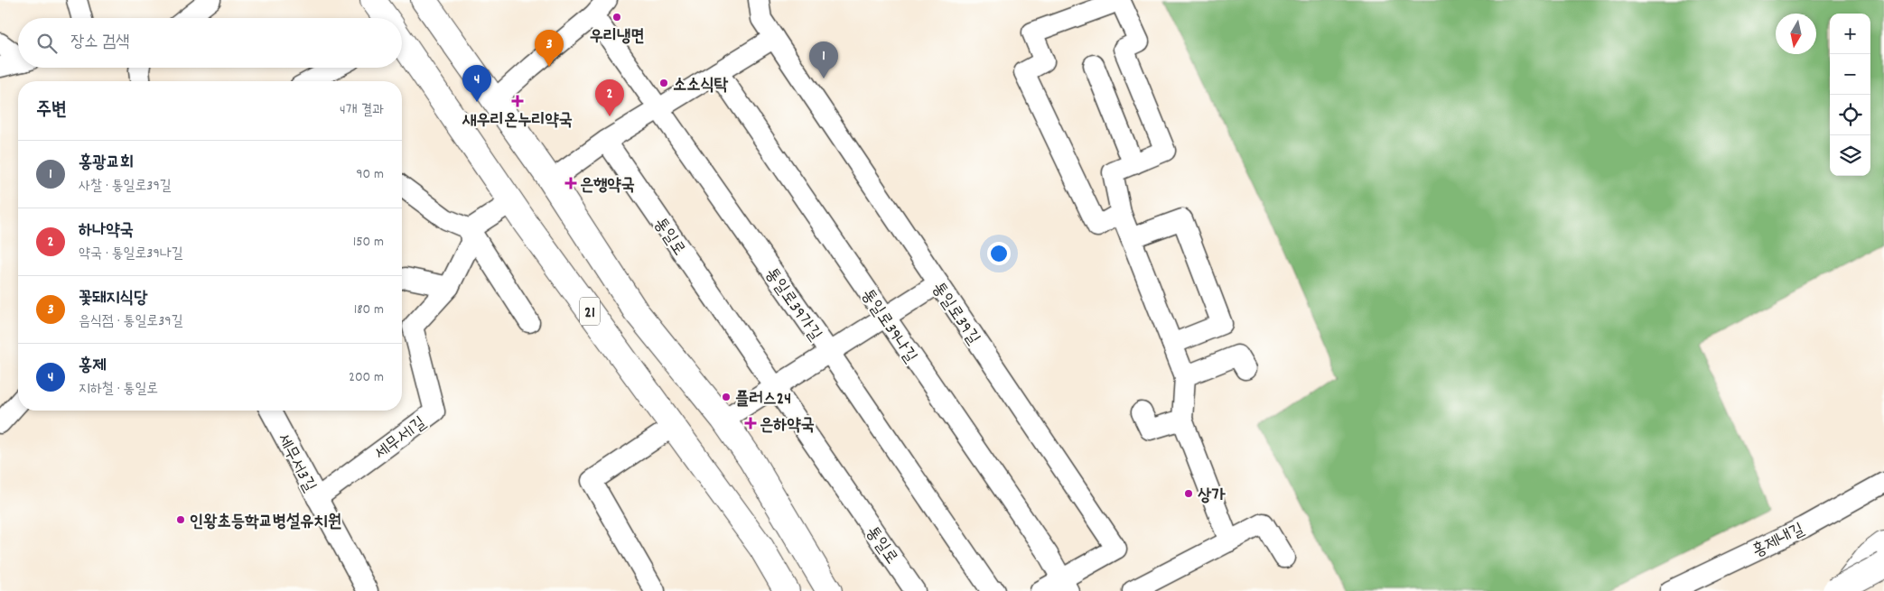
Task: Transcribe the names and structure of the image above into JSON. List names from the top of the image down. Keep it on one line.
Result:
{"streets":{"main road":["21"],"street":["통일로","통일로39가길","통일로39길","통일로39나길","세무서1길","세무서3길","홍제내길"]},"crossings":[["통일로39길","통일로39나길"],["세무서1길","세무서3길"]],"places":{"other":["우리냉면","소소식탁","플러스24","상가","인왕초등학교병설유치원"],"health":["새우리온누리약국","은행약국","은하약국"]},"north":"bottom","page":{"map_buttons":["+","−"],"search":"장소 검색","pins":["3","1","4","2"],"heading":["주변","4개 결과"],"list":[{"mark":"1","name":"홍광교회","note":"사찰 · 통일로39길","value":"90 m"},{"mark":"2","name":"하나약국","note":"약국 · 통일로39나길","value":"150 m"},{"mark":"3","name":"꽃돼지식당","note":"음식점 · 통일로39길","value":"180 m"},{"mark":"4","name":"홍제","note":"지하철 · 통일로","value":"200 m"}]}}
